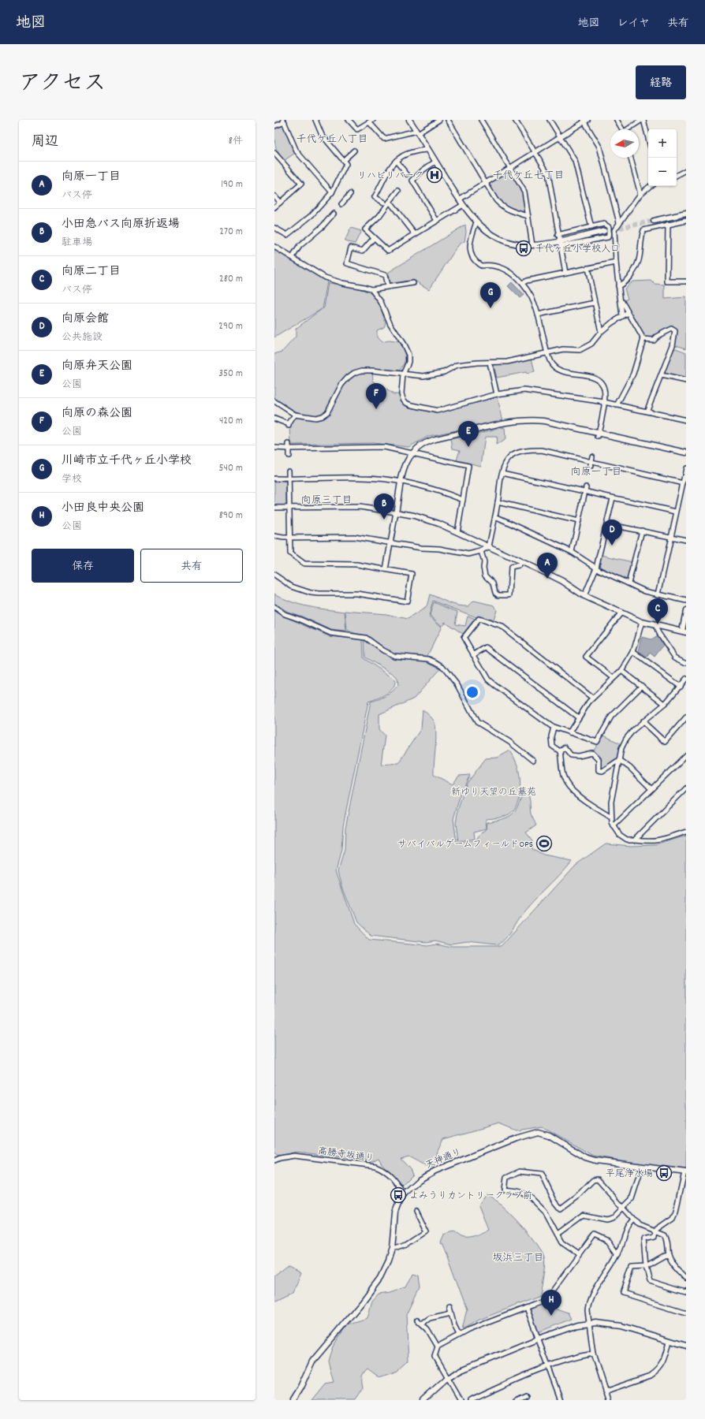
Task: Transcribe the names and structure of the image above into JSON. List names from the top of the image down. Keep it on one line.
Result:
{"streets":{"street":["高勝寺坂通り","天神通り"]},"crossings":[["高勝寺坂通り","天神通り"]],"districts":["千代ケ丘八丁目","千代ケ丘七丁目","向原一丁目","向原三丁目","坂浜三丁目"],"parks":["新ゆり天望の丘墓苑"],"places":{"hospital":["リハビリパーク"],"bus stop":["千代ヶ丘小学校入口","平尾浄水場","よみうりカントリークラブ前"],"sports":["サバイバルゲームフィールドOPS"]},"north":"left","page":{"header":"地図","nav":["地図","レイヤ","共有"],"title":"アクセス","buttons":["経路",["保存","共有"]],"heading":["周辺","8件"],"map_buttons":["+","−"],"list":[{"mark":"A","name":"向原一丁目","note":"バス停","value":"190 m"},{"mark":"B","name":"小田急バス向原折返場","note":"駐車場","value":"270 m"},{"mark":"C","name":"向原二丁目","note":"バス停","value":"280 m"},{"mark":"D","name":"向原会館","note":"公共施設","value":"290 m"},{"mark":"E","name":"向原弁天公園","note":"公園","value":"350 m"},{"mark":"F","name":"向原の森公園","note":"公園","value":"420 m"},{"mark":"G","name":"川崎市立千代ヶ丘小学校","note":"学校","value":"540 m"},{"mark":"H","name":"小田良中央公園","note":"公園","value":"890 m"}],"pins":["G","F","E","B","D","A","C","H"]}}
